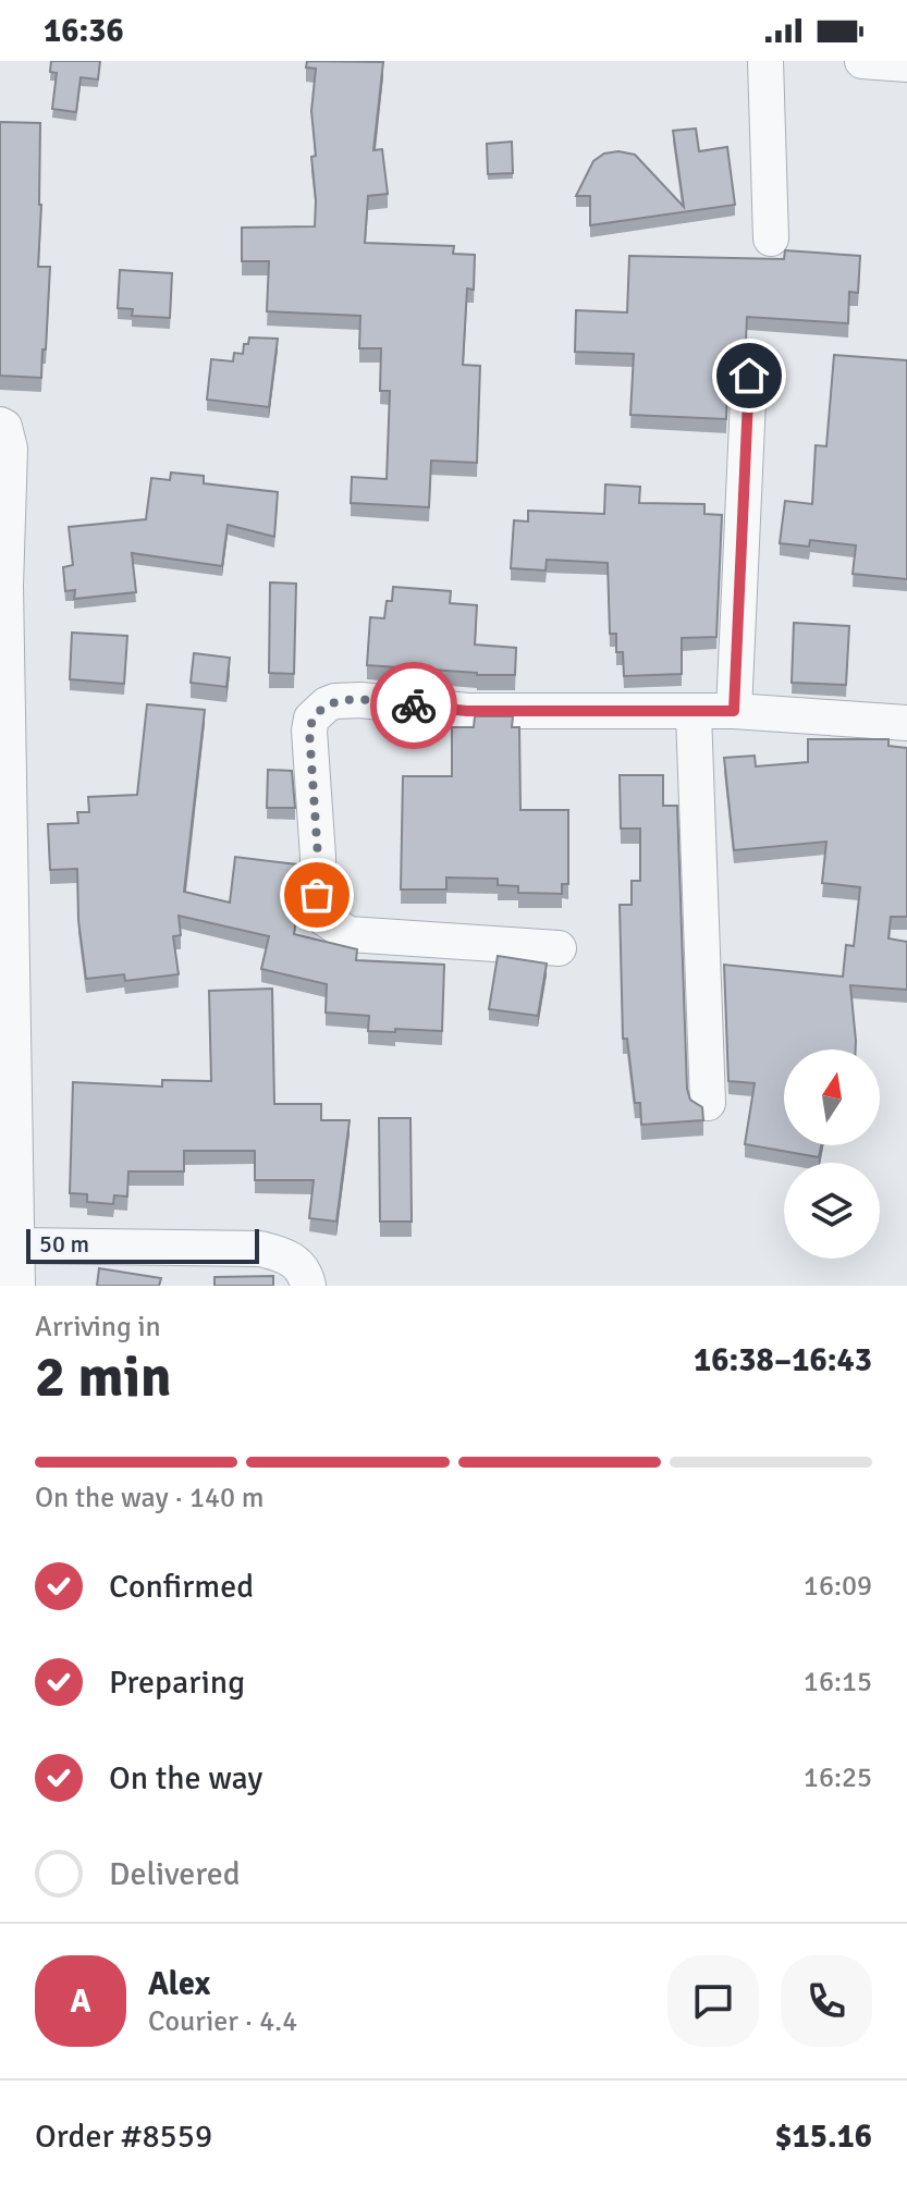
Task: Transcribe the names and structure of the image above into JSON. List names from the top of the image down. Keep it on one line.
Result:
{"scale_bar":"50 m","north":"top","page":{"status":"16:36","scale":"50 m","heading":["2 min","Arriving in","16:38–16:43"],"panel":["Alex","Courier · 4.4","Order #8559","$15.16"],"bar":"On the way · 140 m","list":[["Confirmed","16:09"],["Preparing","16:15"],["On the way","16:25"],"Delivered"],"round":"A"}}
